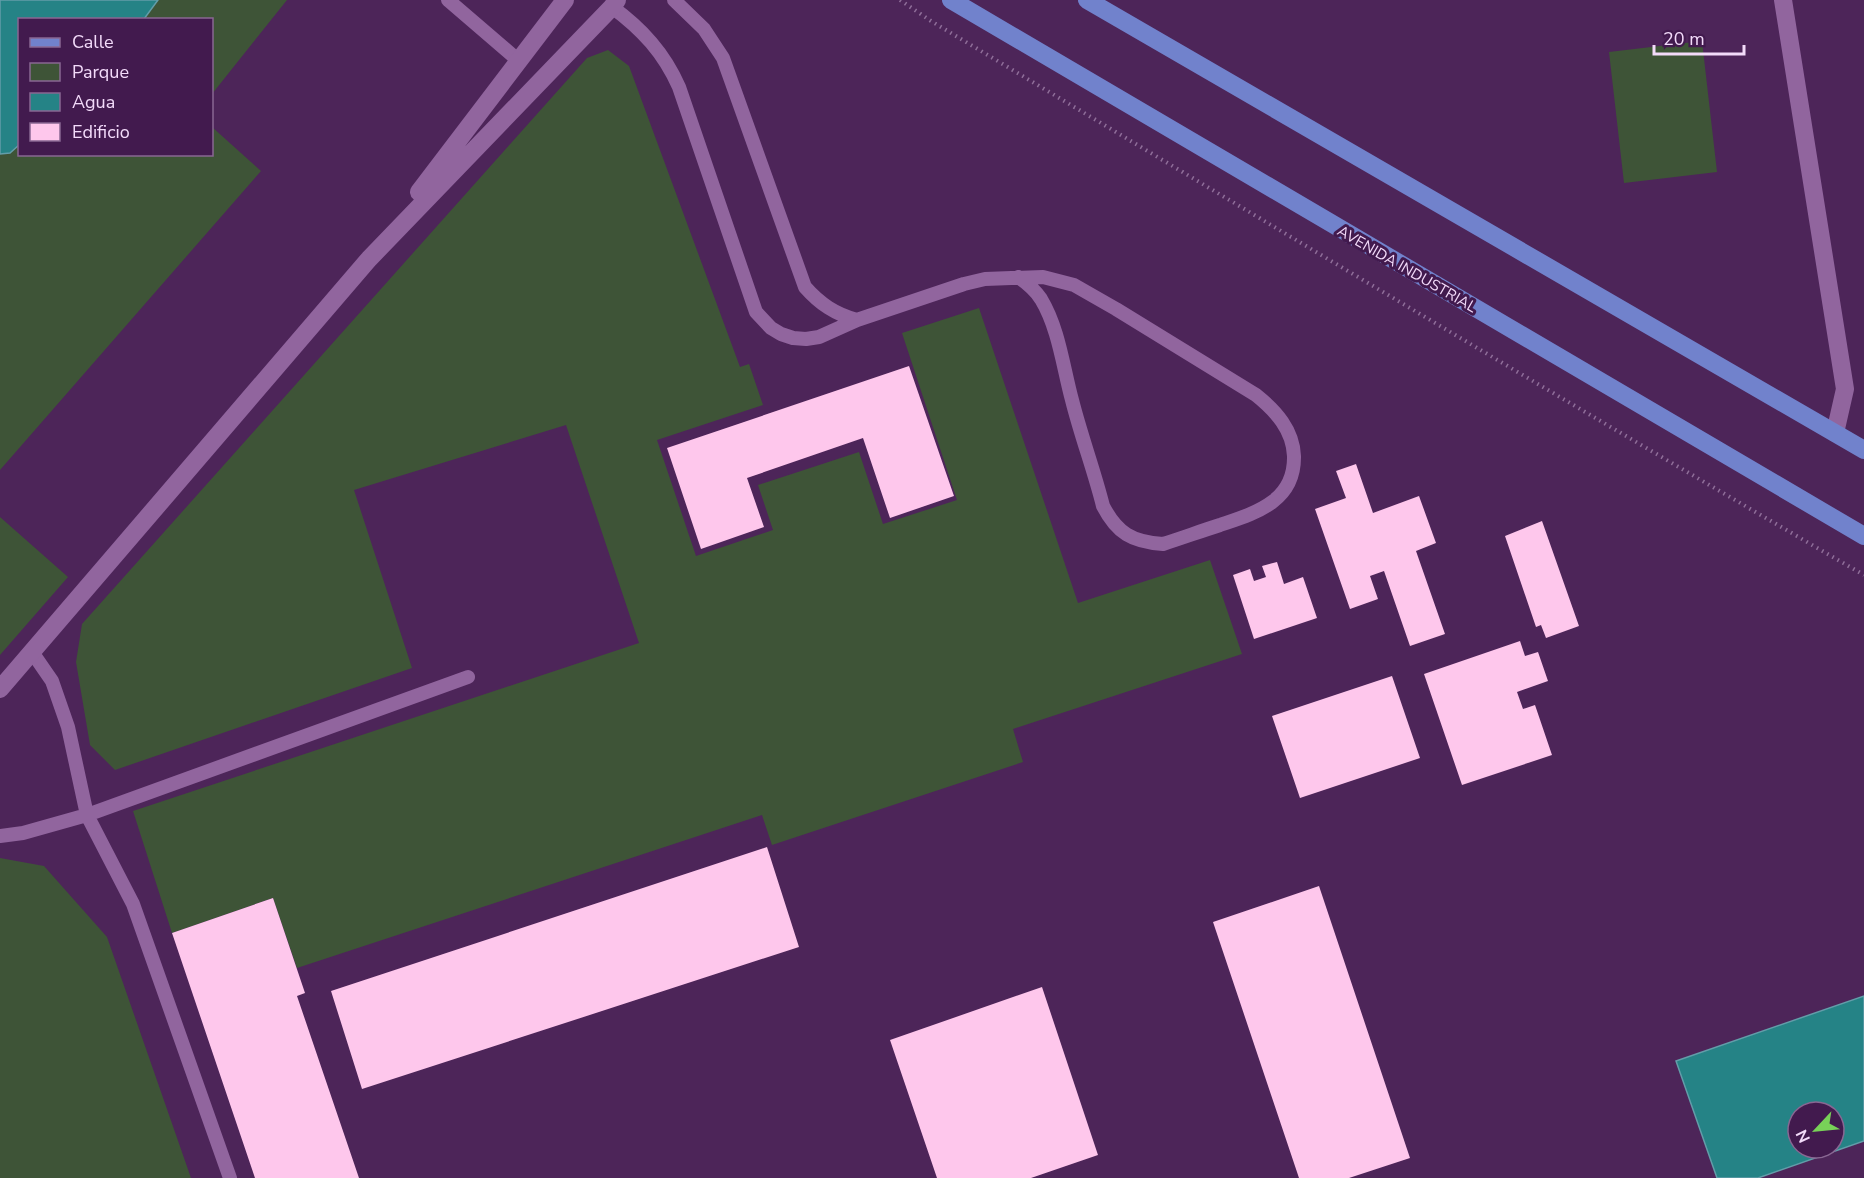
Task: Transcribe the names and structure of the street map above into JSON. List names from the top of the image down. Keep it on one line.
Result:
{"streets":{"main road":["AVENIDA INDUSTRIAL"]},"legend":["Calle","Parque","Agua","Edificio"],"scale_bar":"20 m","north":"bottom left"}
